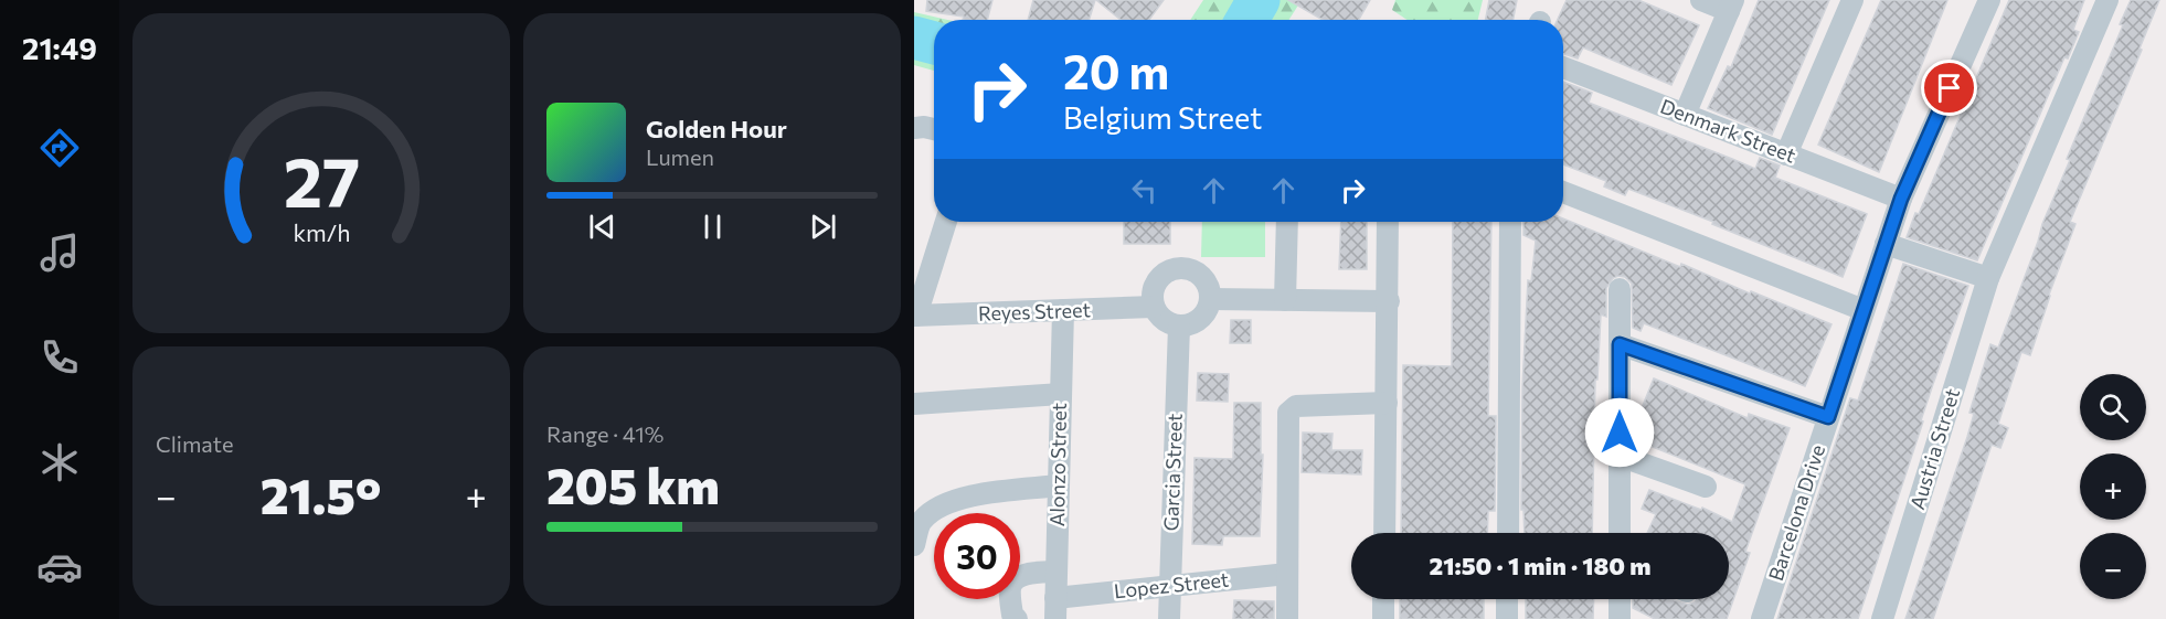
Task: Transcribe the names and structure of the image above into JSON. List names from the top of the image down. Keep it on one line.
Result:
{"streets":{"street":["Denmark Street","Reyes Street","Austria Street","Alonzo Street","Garcia Street","Barcelona Drive","Lopez Street"]},"crossings":[["Denmark Street","Barcelona Drive"],["Reyes Street","Alonzo Street"],["Reyes Street","Garcia Street"],["Alonzo Street","Lopez Street"],["Garcia Street","Lopez Street"]],"page":{"tabs":"21:49","turn":["20 m","Belgium Street"],"song":["Golden Hour","Lumen"],"tile":["Climate",["Range · 41%","205 km"]],"map_buttons":["+","−"],"heat":["−","21.5°","+"],"limit":"30","trip":"21:50 · 1 min · 180 m","gauge":["27","km/h"]}}
